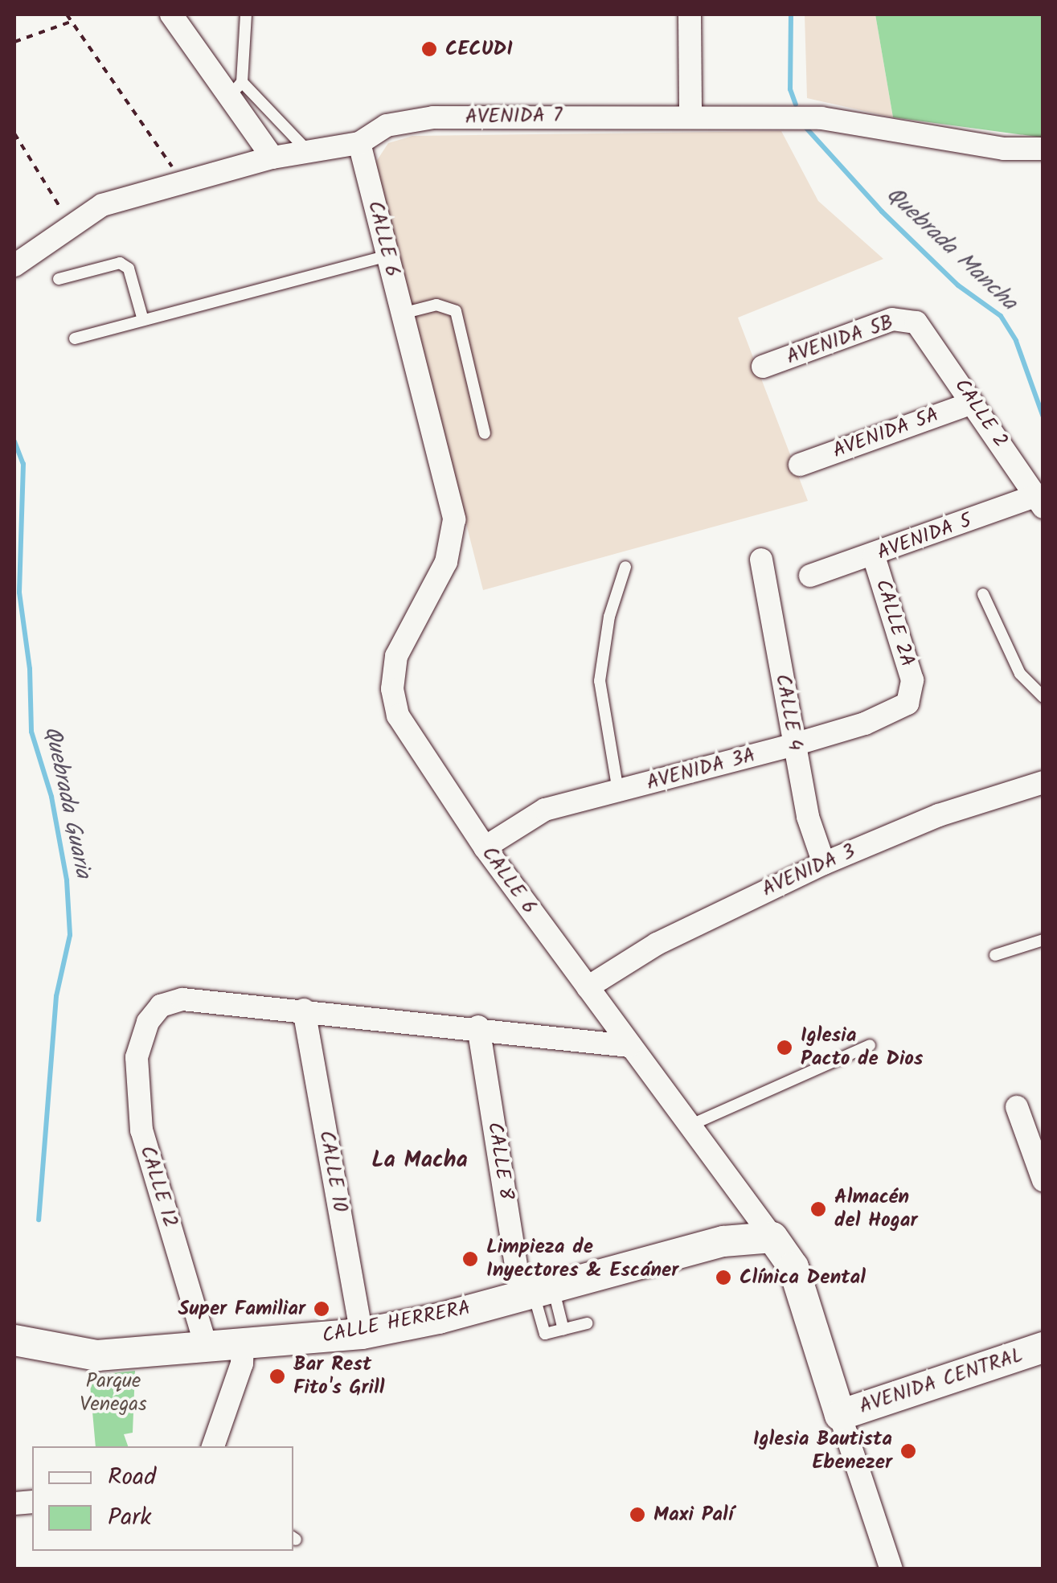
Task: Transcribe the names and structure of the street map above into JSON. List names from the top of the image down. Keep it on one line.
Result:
{"streets":{"street":["AVENIDA 7","CALLE 6","AVENIDA 5B","CALLE 2","AVENIDA 5A","AVENIDA 5","CALLE 2A","CALLE 4","AVENIDA 3A","AVENIDA 3","CALLE 8","CALLE 10","CALLE 12","CALLE HERRERA","AVENIDA CENTRAL"]},"crossings":[["AVENIDA 7","CALLE 6"],["CALLE 6","AVENIDA 3A"],["CALLE 6","AVENIDA 3"],["CALLE 6","CALLE HERRERA"],["CALLE 6","AVENIDA CENTRAL"],["AVENIDA 5B","CALLE 2"],["CALLE 2","AVENIDA 5A"],["CALLE 2","AVENIDA 5"],["AVENIDA 5","CALLE 2A"],["CALLE 2A","AVENIDA 3A"],["CALLE 4","AVENIDA 3A"],["CALLE 4","AVENIDA 3"],["CALLE 8","CALLE HERRERA"],["CALLE 10","CALLE 12"],["CALLE 10","CALLE HERRERA"],["CALLE 12","CALLE HERRERA"]],"districts":["La Macha"],"water":["Quebrada Mancha","Quebrada Guaria"],"parks":["Parque Venegas"],"places":["CECUDI","Iglesia Pacto de Dios","Almacén del Hogar","Limpieza de Inyectores & Escáner","Clínica Dental","Super Familiar","Bar Rest Fito's Grill","Iglesia Bautista Ebenezer","Maxi Palí"],"legend":["Road","Park"]}
